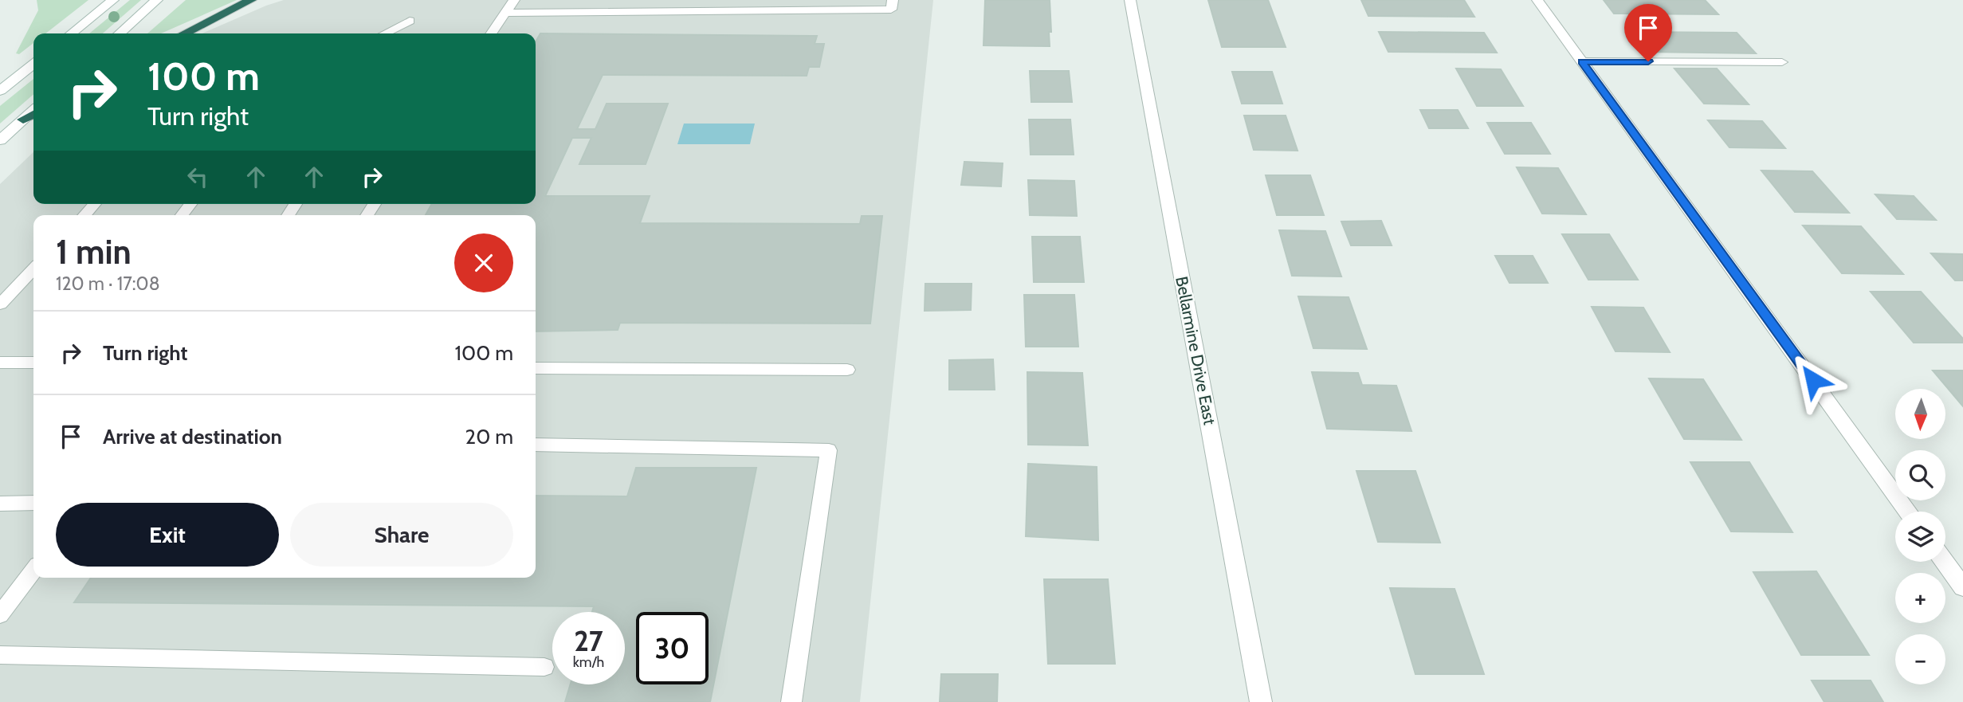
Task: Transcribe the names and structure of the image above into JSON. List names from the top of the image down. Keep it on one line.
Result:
{"streets":{"street":["Bellarmine Drive East"]},"north":"bottom","page":{"turn":["100 m","Turn right"],"heading":["1 min","120 m · 17:08"],"list":[{"name":"Turn right","value":"100 m"},{"name":"Arrive at destination","value":"20 m"}],"map_buttons":["+","−"],"buttons":["Exit","Share"],"speed":"27 km/h","limit":"30"}}
